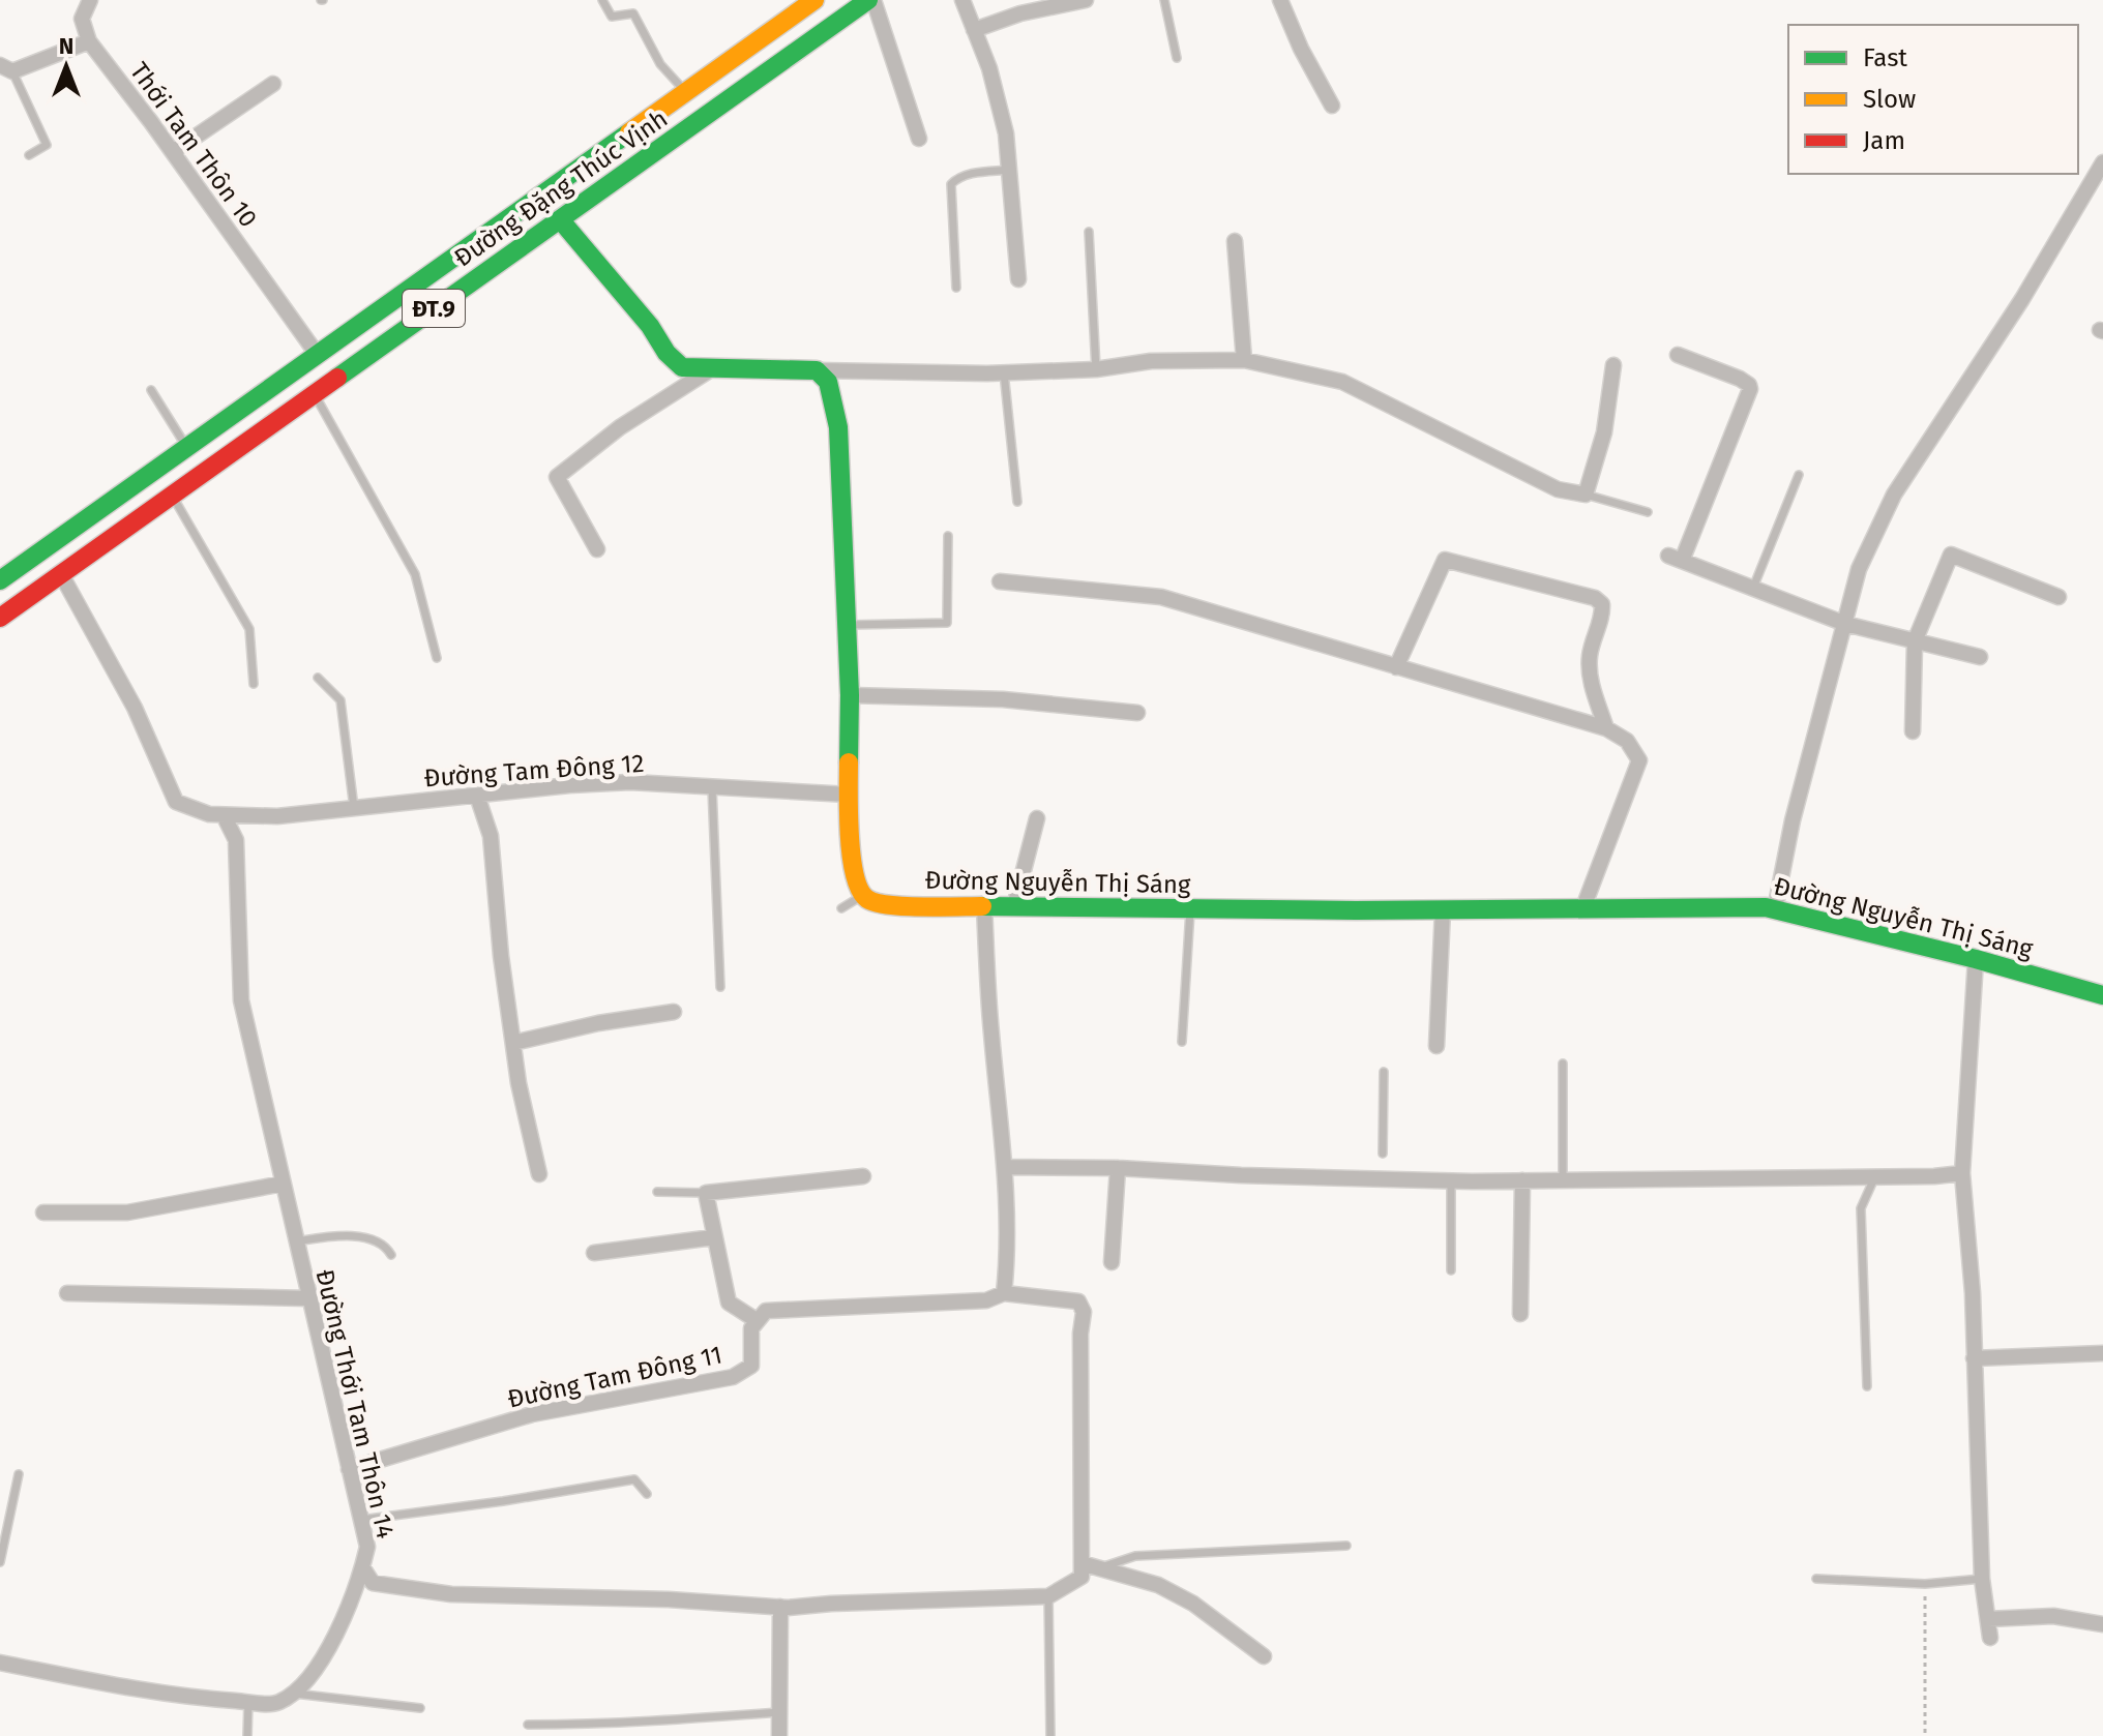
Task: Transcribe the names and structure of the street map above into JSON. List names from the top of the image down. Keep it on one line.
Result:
{"streets":{"street":["Thới Tam Thôn 10","Đường Đặng Thúc Vịnh","ĐT.9","Đường Tam Đông 12","Đường Nguyễn Thị Sáng","Đường Tam Đông 11","Đường Thới Tam Thôn 14"]},"crossings":[["Thới Tam Thôn 10","Đường Đặng Thúc Vịnh"],["Đường Đặng Thúc Vịnh","Đường Tam Đông 12"],["Đường Tam Đông 12","Đường Thới Tam Thôn 14"],["Đường Tam Đông 11","Đường Thới Tam Thôn 14"]],"legend":["Fast","Slow","Jam"],"north":"top"}
